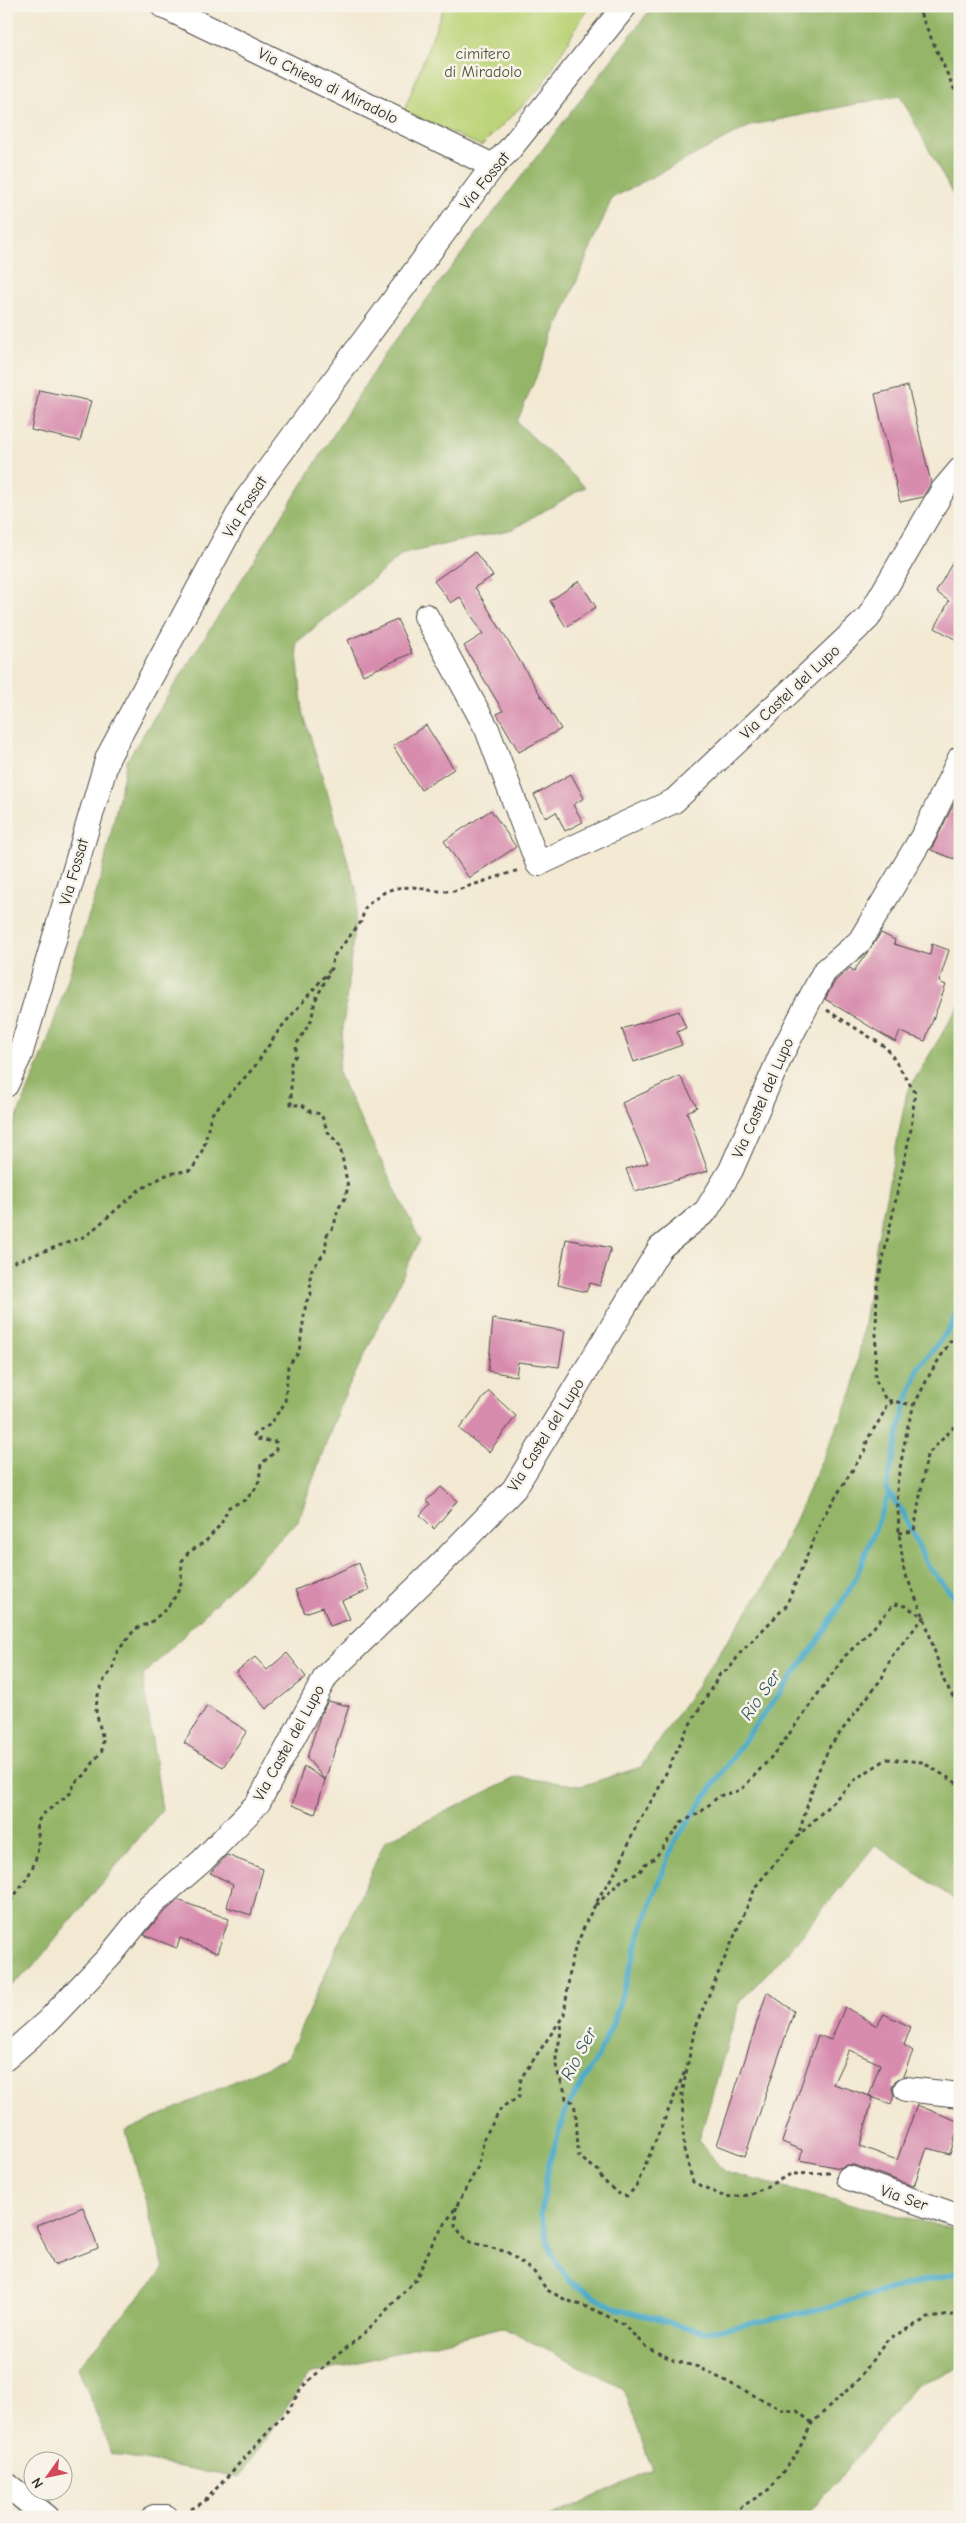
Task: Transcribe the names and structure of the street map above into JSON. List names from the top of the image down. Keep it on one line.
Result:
{"streets":{"street":["Via Chiesa di Miradolo","Via Fossat","Via Castel del Lupo","Via Ser"]},"crossings":[["Via Chiesa di Miradolo","Via Fossat"]],"water":["Rio Ser"],"parks":["cimitero di Miradolo"],"north":"bottom left"}
